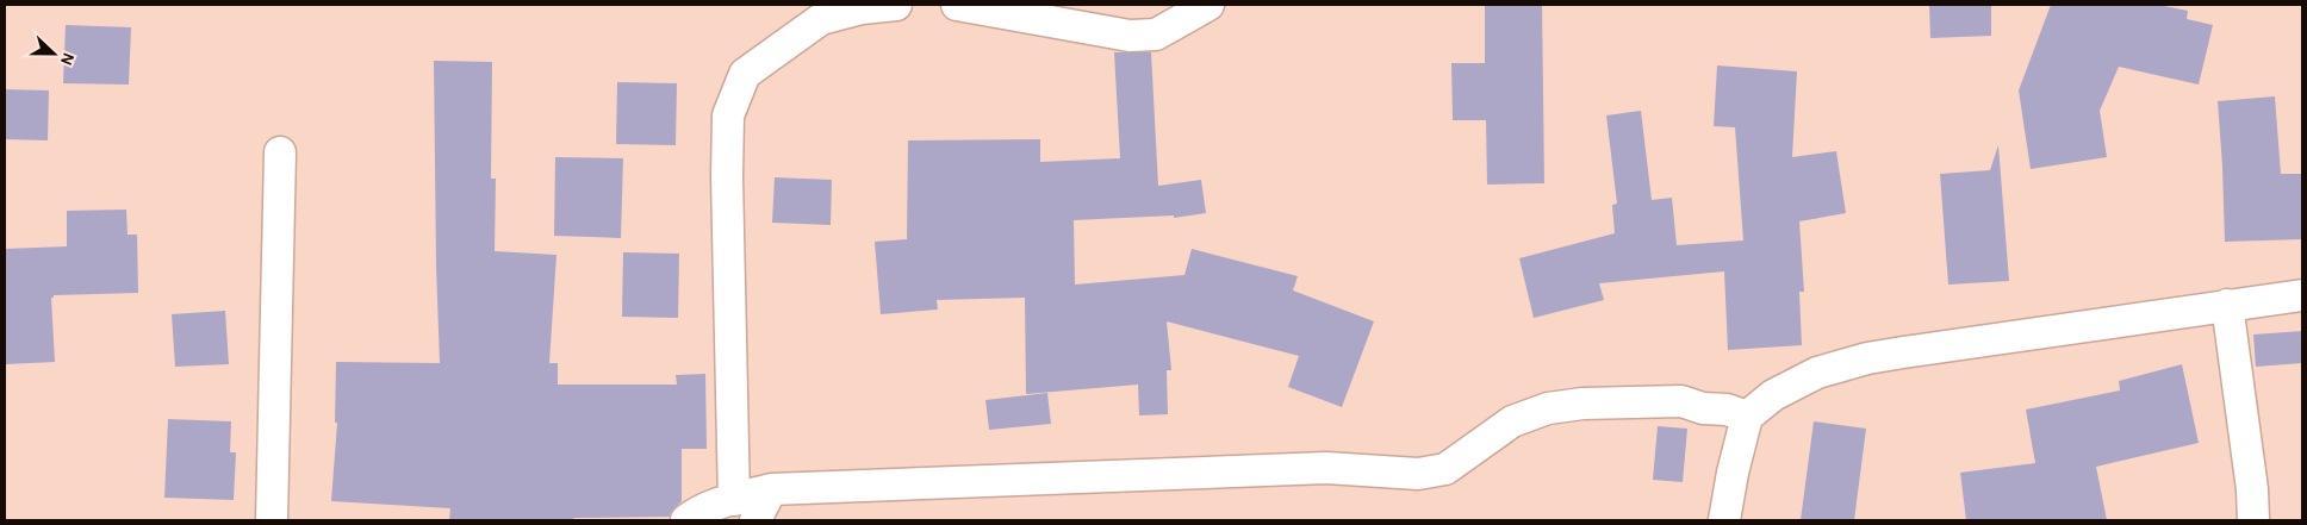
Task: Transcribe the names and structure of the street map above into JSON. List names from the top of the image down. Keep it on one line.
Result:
{"north":"right"}
